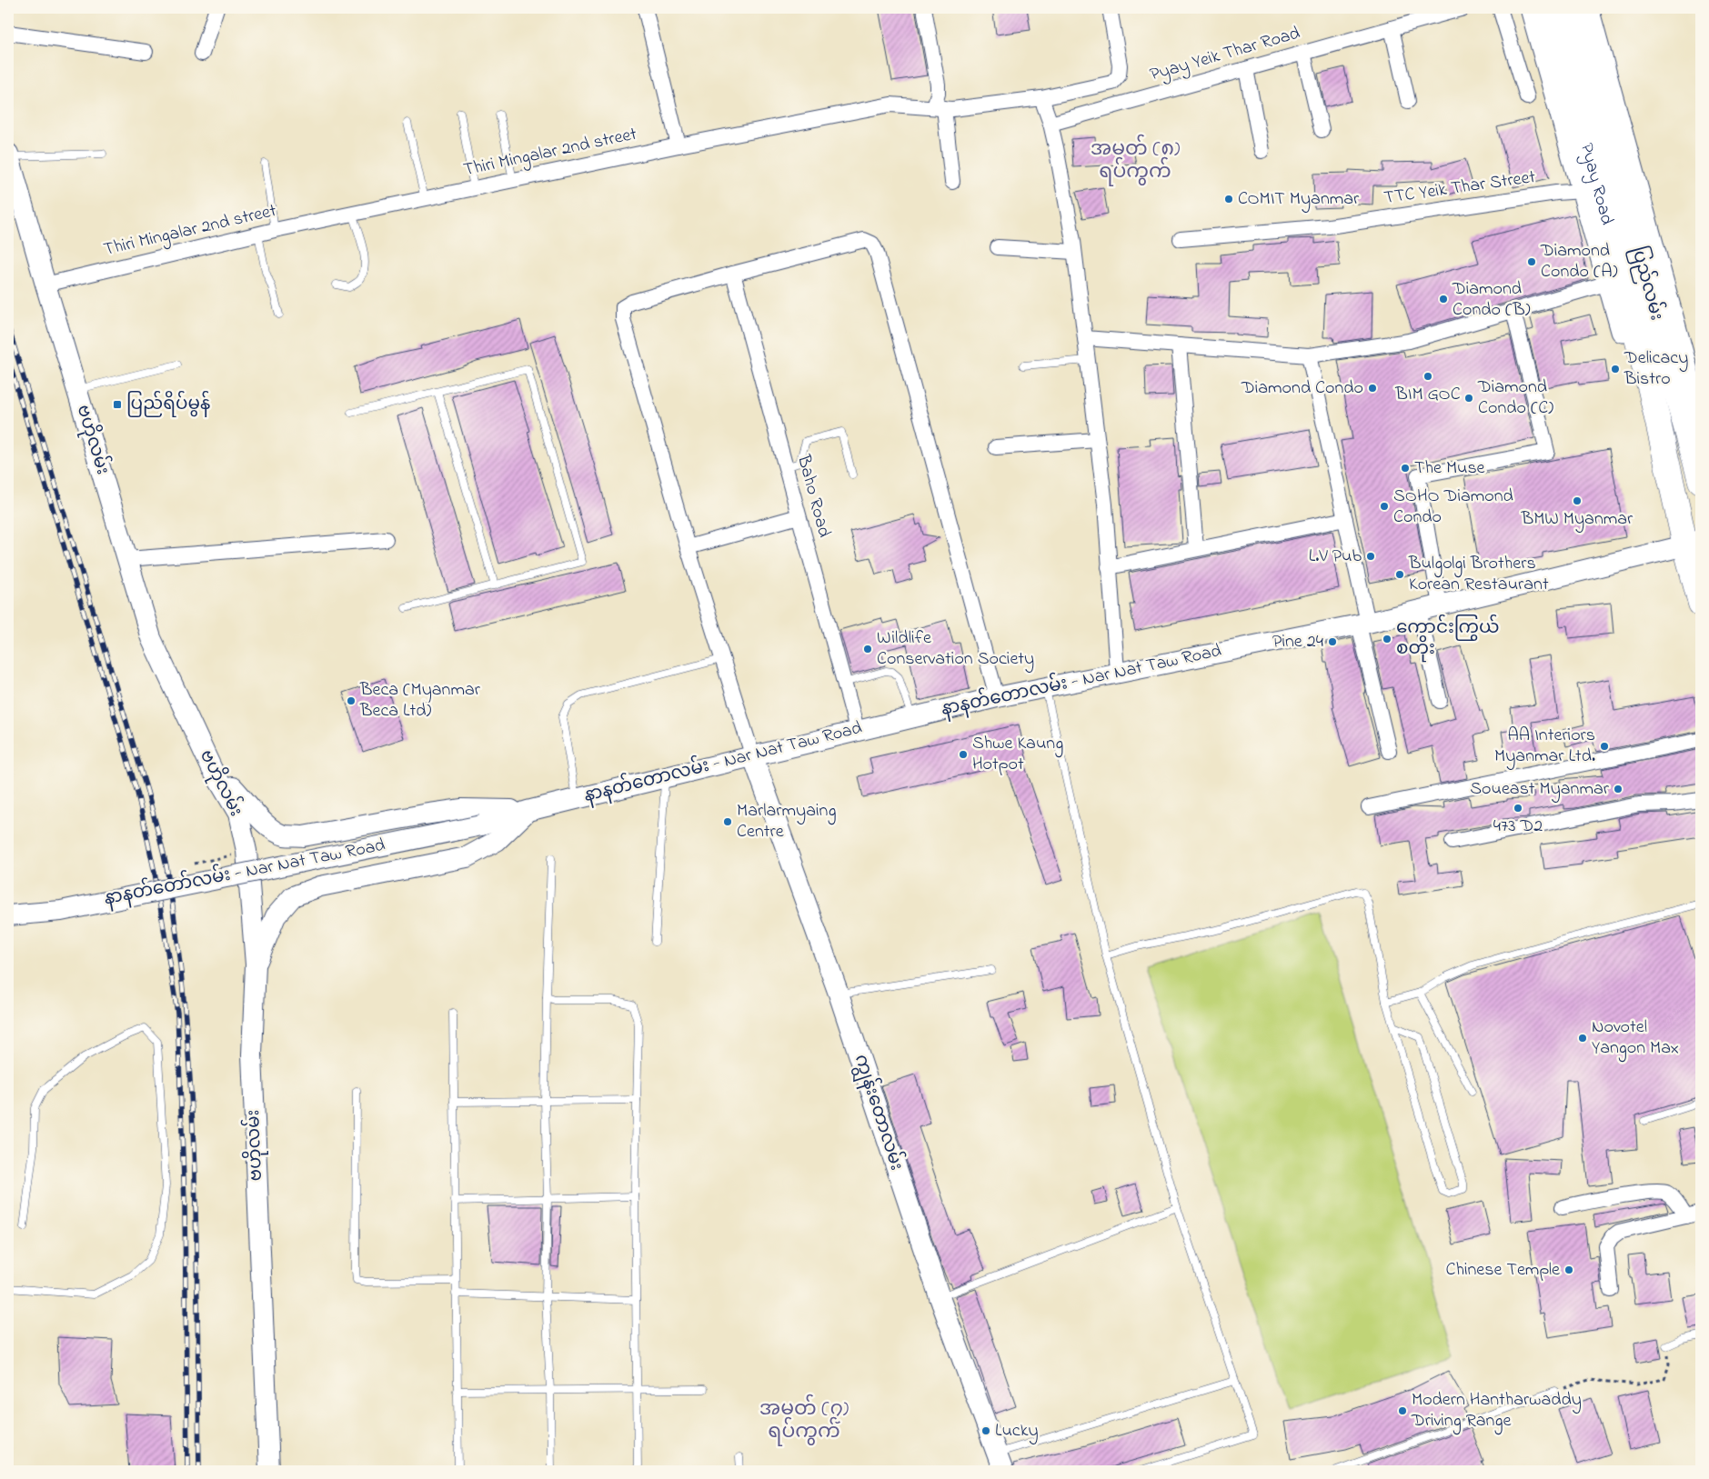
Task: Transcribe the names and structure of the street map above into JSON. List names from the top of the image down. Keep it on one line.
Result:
{"streets":{"highway":["Pyay Road","ပြည်လမ်း"],"main road":["ဗဟိုလမ်း","နာနတ်တောလမ်း - Nar Nat Taw Road","နာနတ်တော်လမ်း - Nar Nat Taw Road","ကျွန်းတောလမ်း"],"street":["Pyay Yeik Thar Road","Thiri Mingalar 2nd street","TTC Yeik Thar Street","Baho Road"]},"crossings":[["Thiri Mingalar 2nd street","ဗဟိုလမ်း"],["Pyay Road","ပြည်လမ်း"],["Pyay Road","နာနတ်တောလမ်း - Nar Nat Taw Road"],["TTC Yeik Thar Street","ပြည်လမ်း"],["Baho Road","နာနတ်တောလမ်း - Nar Nat Taw Road"],["နာနတ်တောလမ်း - Nar Nat Taw Road","နာနတ်တော်လမ်း - Nar Nat Taw Road"],["နာနတ်တောလမ်း - Nar Nat Taw Road","ကျွန်းတောလမ်း"]],"districts":["အမှတ် (၈) ရပ်ကွက်","အမှတ် (၇) ရပ်ကွက်"],"places":{"other":["COMIT Myanmar","Diamond Condo (A)","Diamond Condo (B)","Delicacy Bistro","BIM GOC","Diamond Condo","Diamond Condo (C)","The Muse","BMW Myanmar","SOHO Diamond Condo","L.V Pub","Bulgolgi Brothers Korean Restaurant","ကောင်းကြွယ် စတိုး","Pine 24","Wildlife Conservation Society","Beca (Myanmar Beca Ltd)","AA Interiors Myanmar Ltd.","Shwe Kaung Hotpot","Soueast Myanmar","473 D2","Marlarmyaing Centre","Novotel Yangon Max","Chinese Temple","Modern Hantharwaddy Driving Range","Lucky"],"transit":["ပြည်ရိပ်မွန်"]}}
